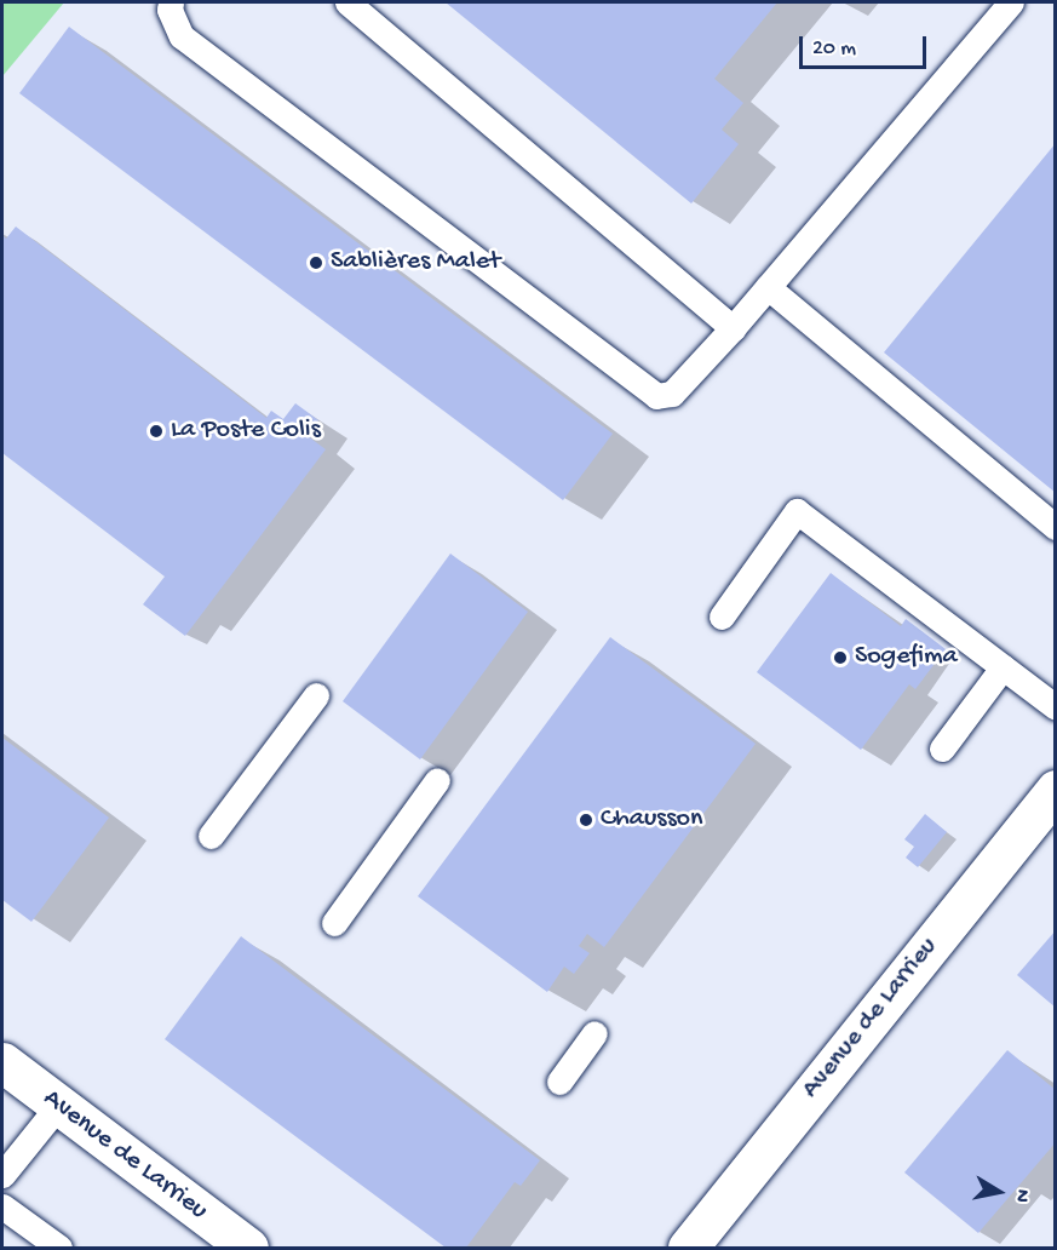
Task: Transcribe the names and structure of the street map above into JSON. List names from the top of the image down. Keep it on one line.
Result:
{"streets":{"street":["Avenue de Larrieu"]},"places":["Sablières Malet","La Poste Colis","Sogefima","Chausson"],"scale_bar":"20 m","north":"right"}
